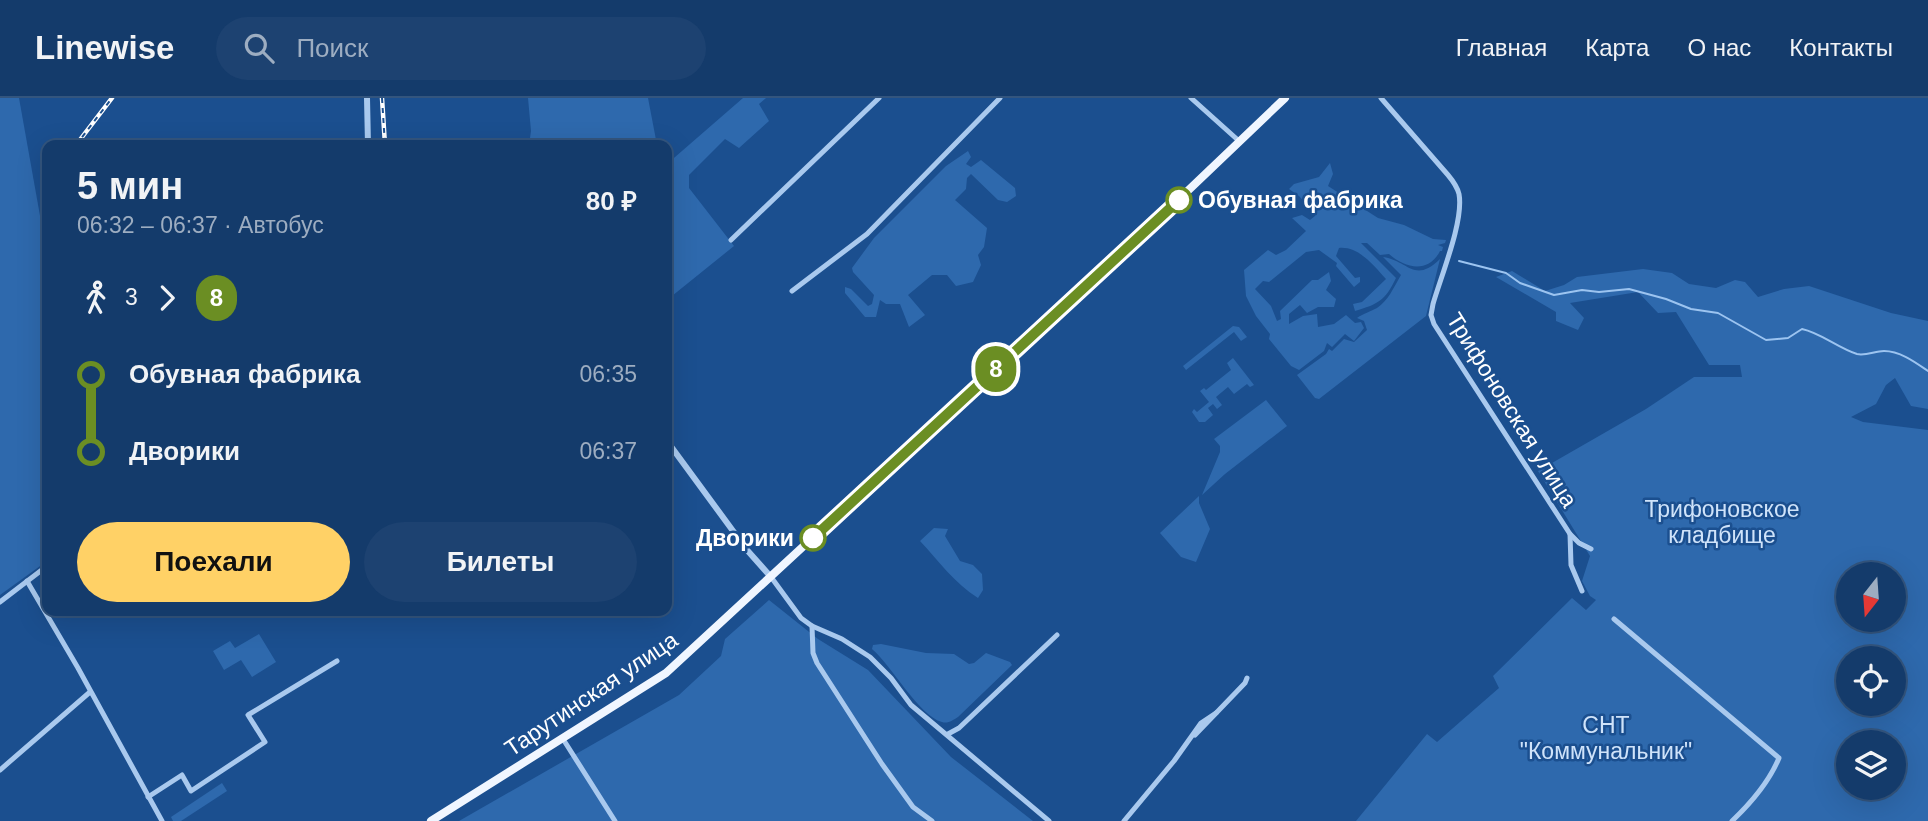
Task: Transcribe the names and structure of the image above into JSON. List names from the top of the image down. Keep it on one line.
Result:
{"streets":{"main road":["Тарутинская улица"],"street":["Трифоновская улица"]},"parks":["Трифоновское кладбище","СНТ \"Коммунальник\""],"places":["Обувная фабрика","Дворики"],"lines":["bus line 8"],"north":"bottom","page":{"header":"Linewise","search":"Поиск","nav":["Главная","Карта","О нас","Контакты"],"on_map":"8","heading":["5 мин","06:32 – 06:37 · Автобус","80 ₽"],"legs":["3","8"],"list":[{"name":"Обувная фабрика","value":"06:35"},{"name":"Дворики","value":"06:37"}],"buttons":["Поехали","Билеты"]}}
